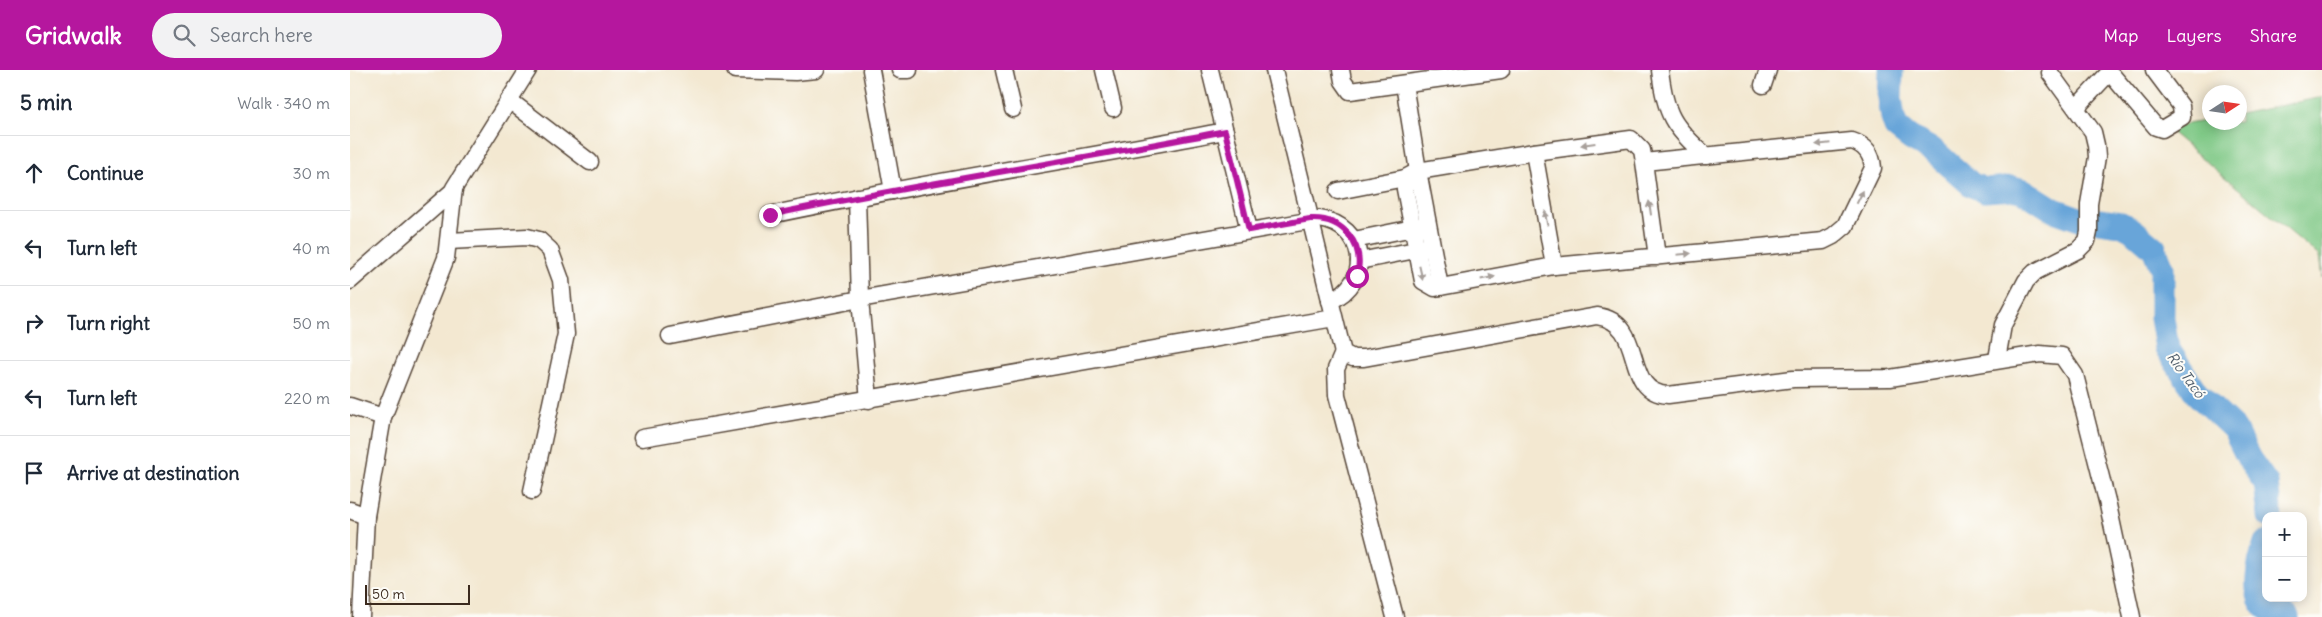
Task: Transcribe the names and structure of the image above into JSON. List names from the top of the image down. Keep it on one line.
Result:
{"water":["Río Tacó"],"scale_bar":"50 m","north":"right","page":{"header":"Gridwalk","search":"Search here","nav":["Map","Layers","Share"],"heading":["5 min","Walk · 340 m"],"list":[["Continue","30 m"],["Turn left","40 m"],["Turn right","50 m"],["Turn left","220 m"],"Arrive at destination"],"map_buttons":["+","−"],"scale":"50 m"}}
